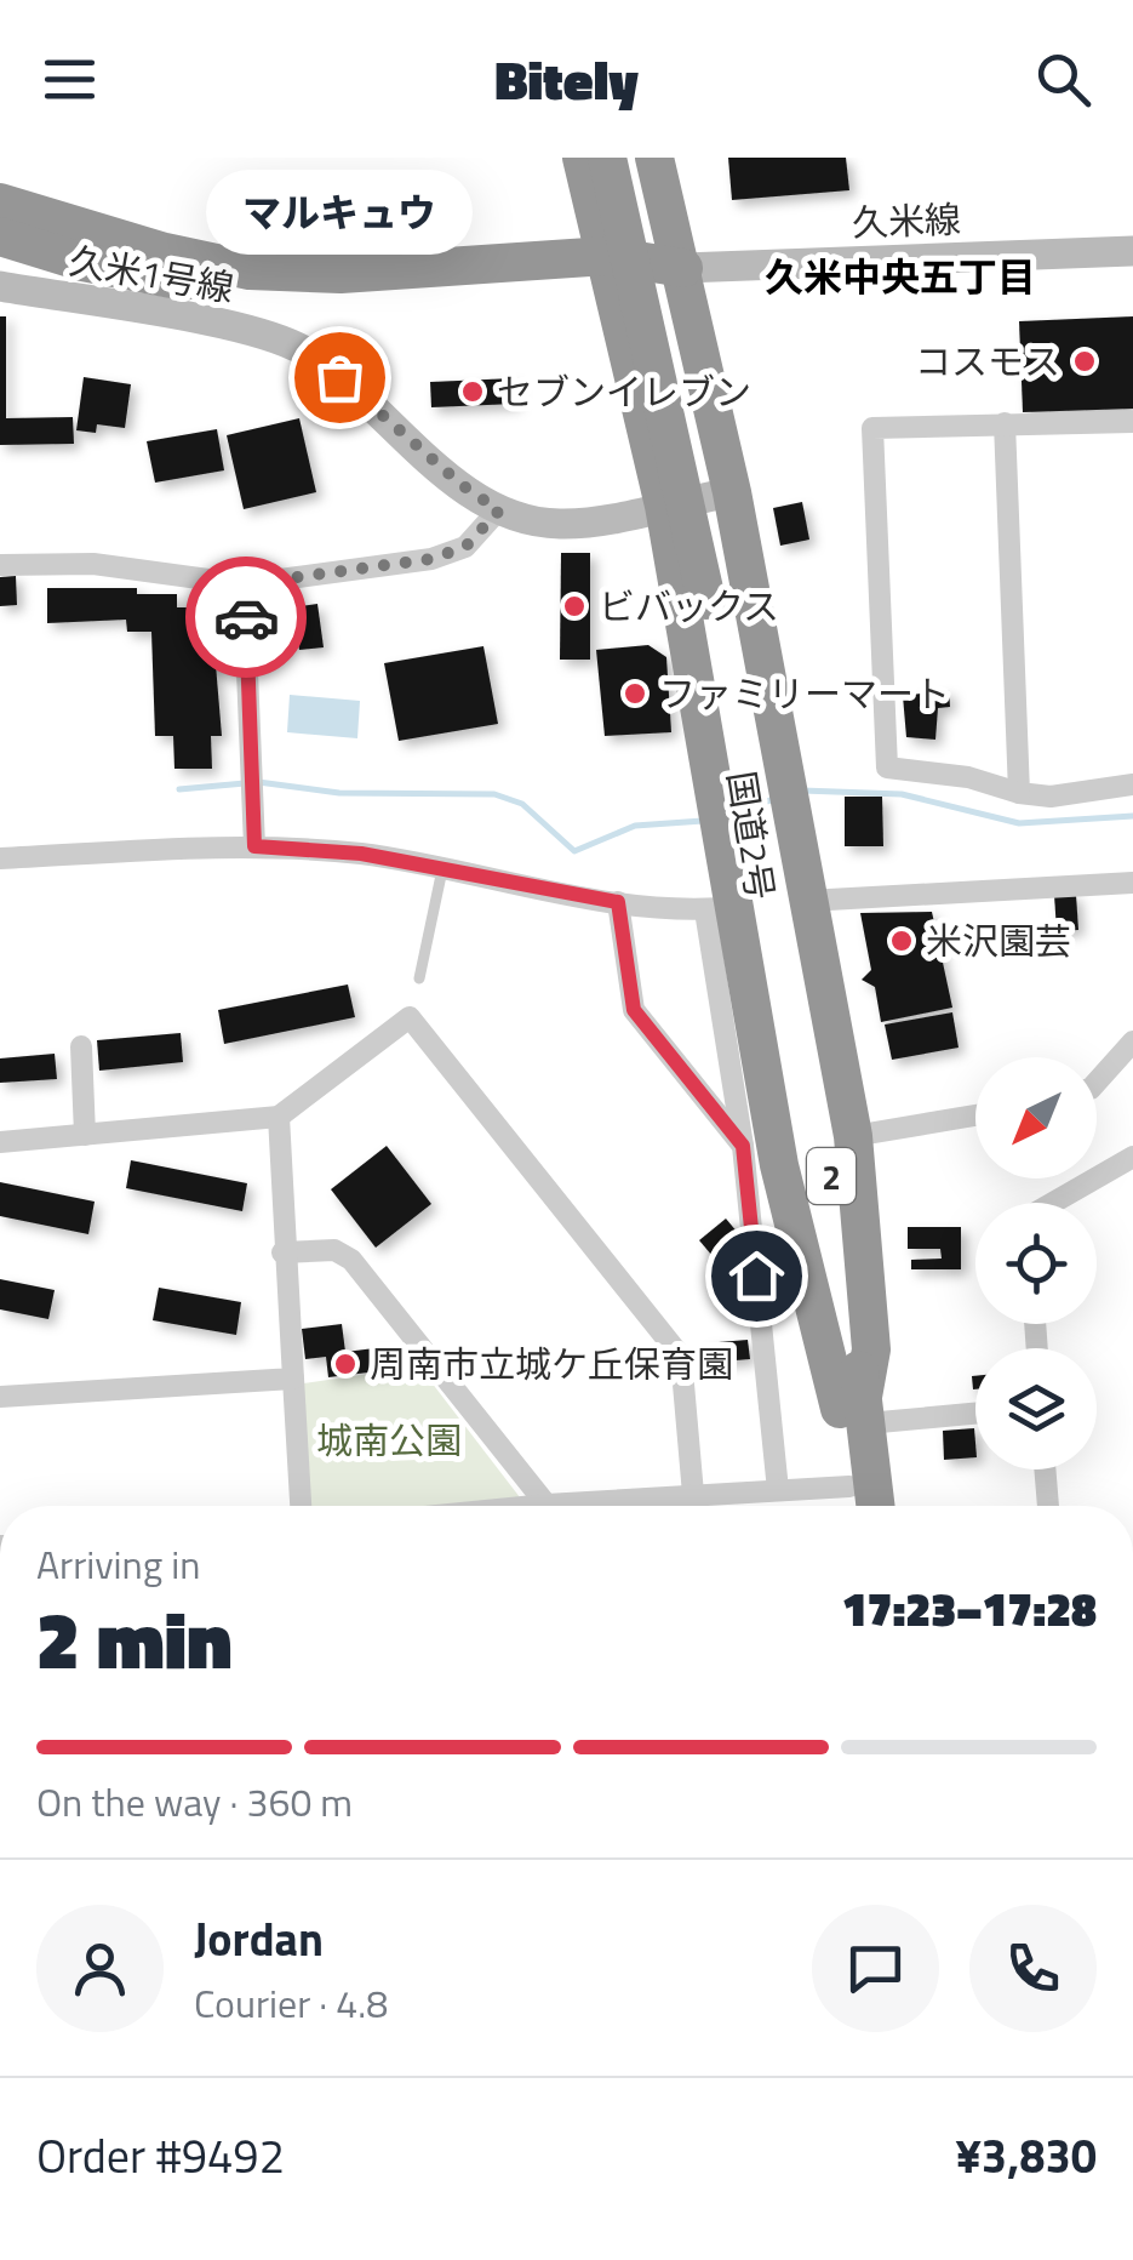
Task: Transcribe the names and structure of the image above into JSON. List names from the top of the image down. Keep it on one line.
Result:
{"streets":{"highway":["国道2号","2"],"street":["久米線","久米1号線"]},"crossings":[["久米線","2"],["久米1号線","2"],["国道2号","2"]],"districts":["久米中央五丁目"],"parks":["城南公園"],"places":["コスモス","マルキュウ","セブンイレブン","ビバックス","ファミリーマート","米沢園芸","周南市立城ケ丘保育園"],"north":"bottom left","page":{"header":"Bitely","bubble":"マルキュウ","heading":["2 min","Arriving in","17:23–17:28"],"panel":["Jordan","Courier · 4.8","Order #9492","¥3,830"],"bar":"On the way · 360 m"}}
